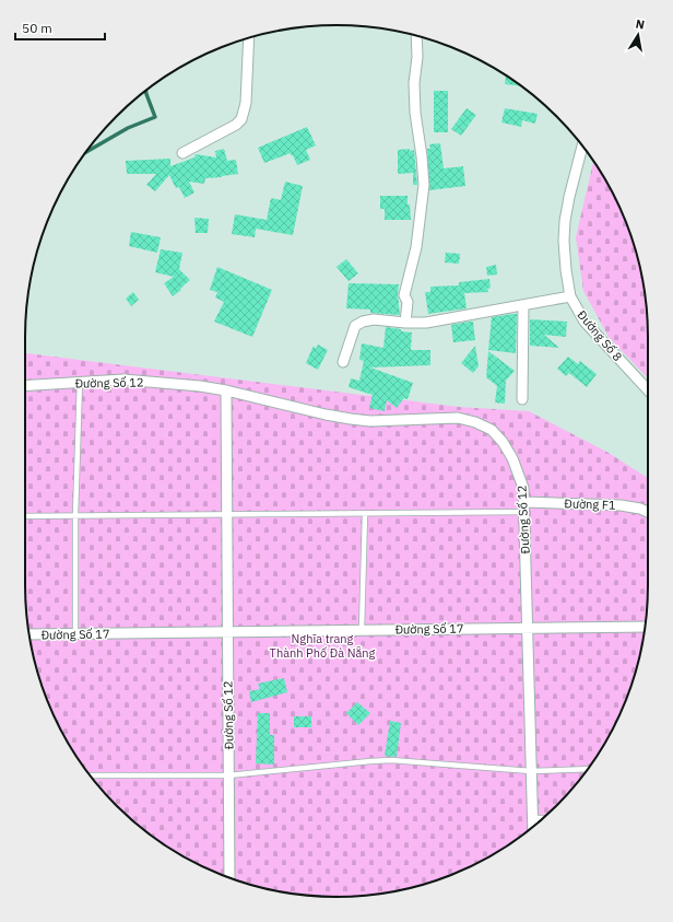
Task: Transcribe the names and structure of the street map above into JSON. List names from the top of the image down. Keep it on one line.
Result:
{"streets":{"street":["Đường Số 8","Đường Số 12","Đường F1","Đường Số 17"]},"crossings":[["Đường Số 12","Đường F1"],["Đường Số 12","Đường Số 17"]],"parks":["Nghĩa trang Thành Phố Đà Nẵng"],"scale_bar":"50 m","north":"top"}
